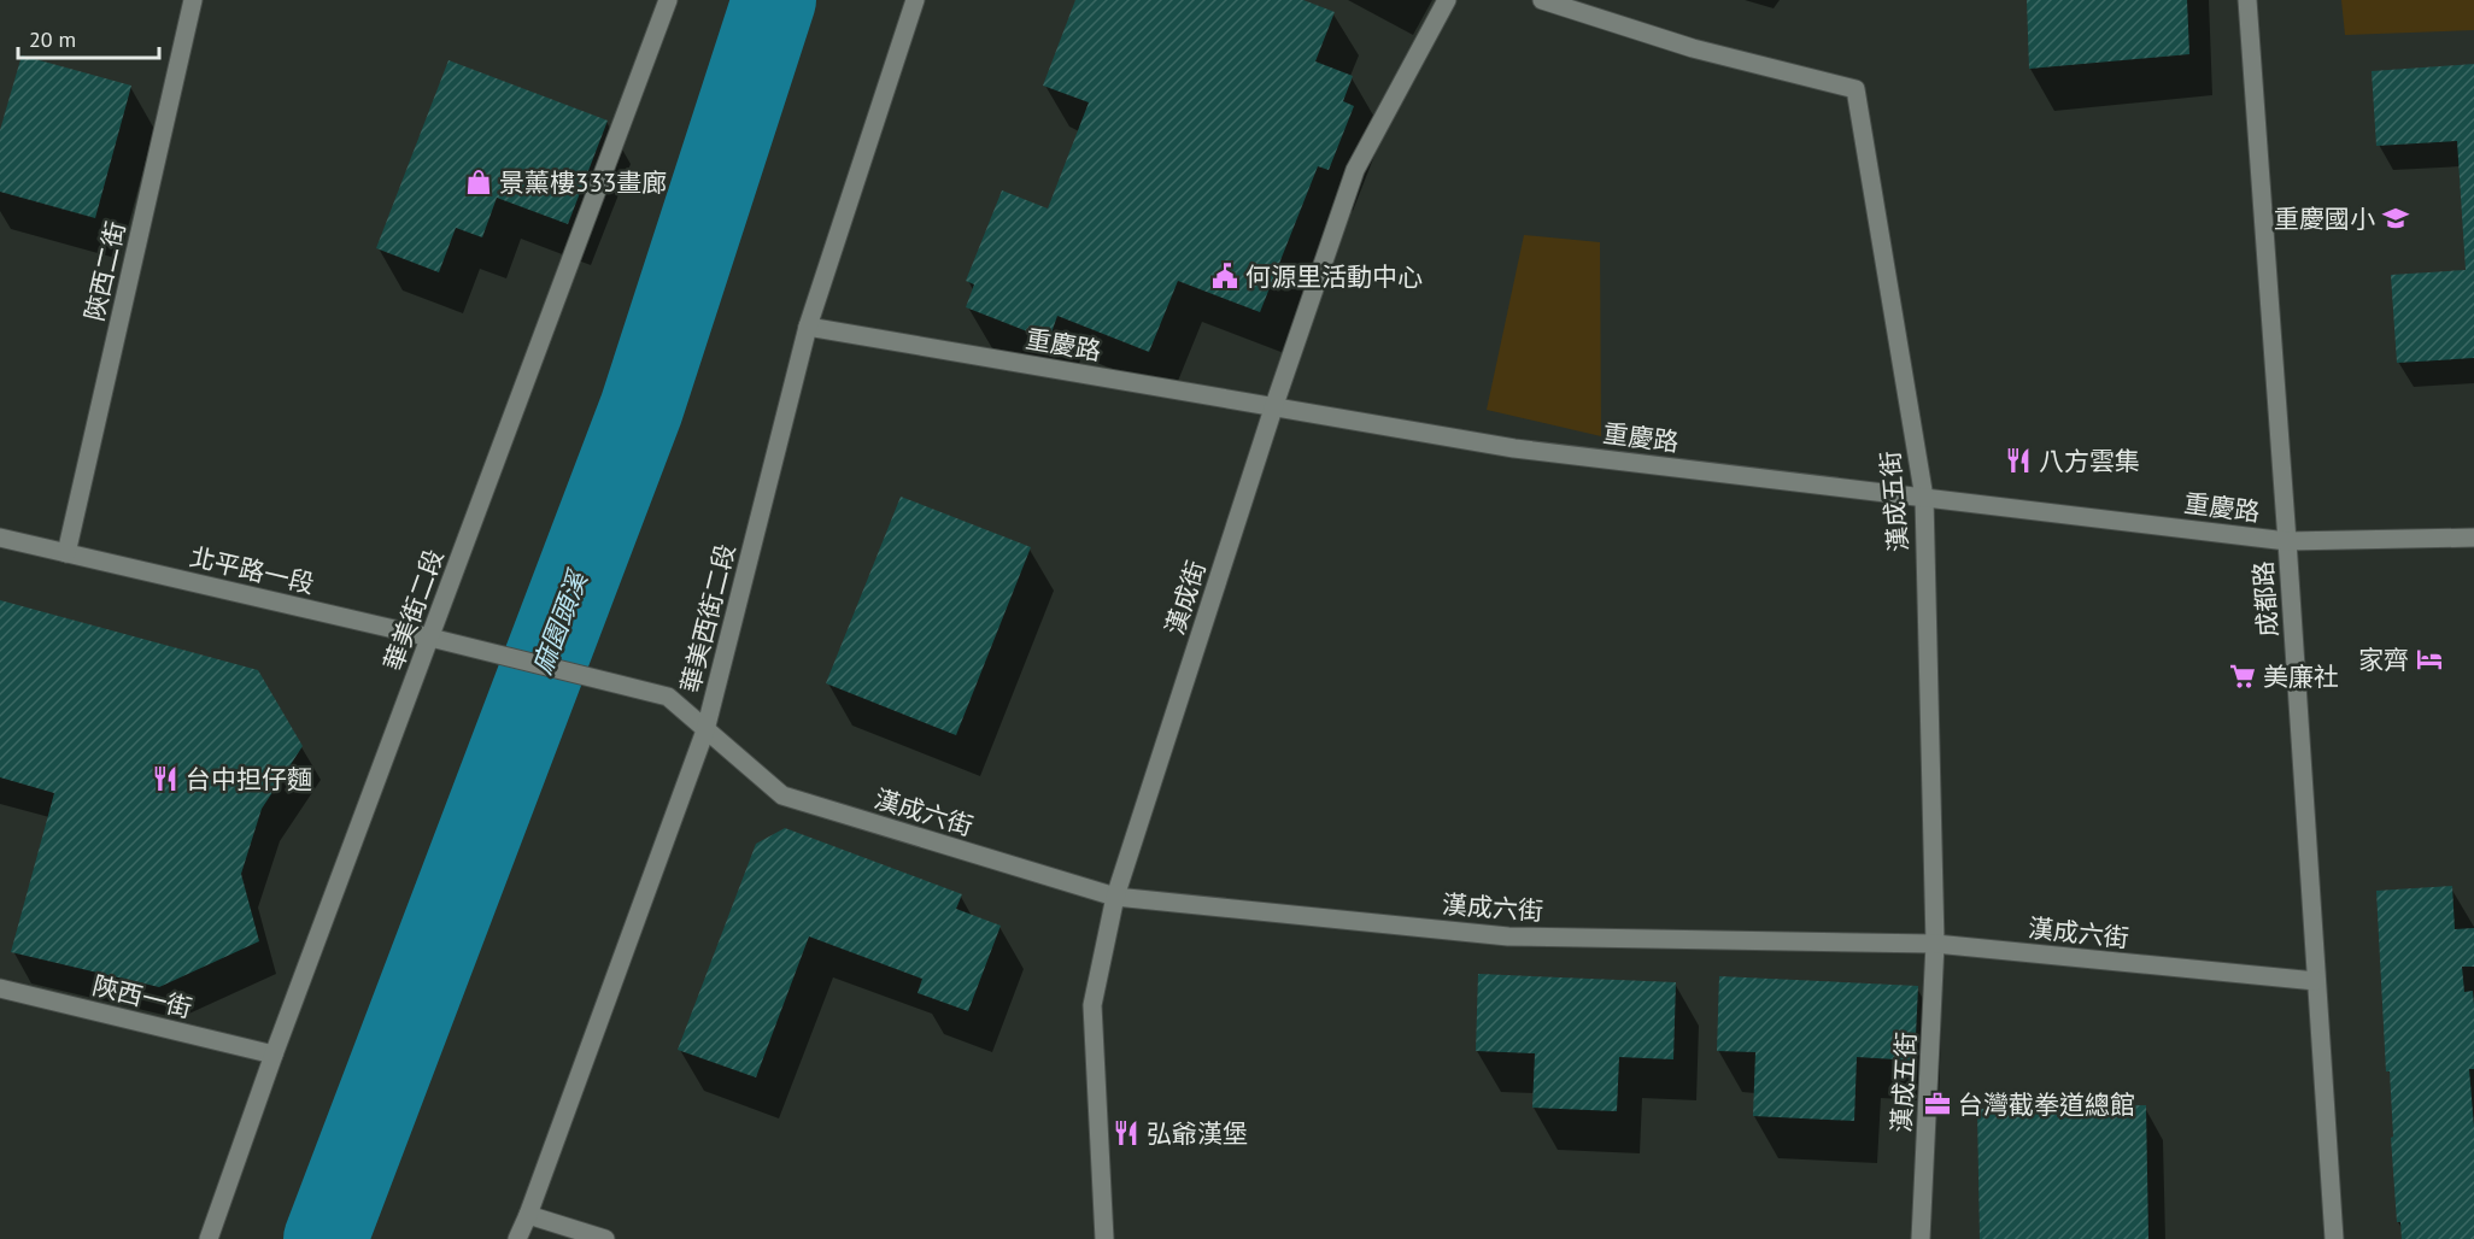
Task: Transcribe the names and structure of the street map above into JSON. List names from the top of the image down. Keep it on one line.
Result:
{"streets":{"street":["陝西二街","重慶路","漢成五街","北平路一段","漢成街","成都路","華美街二段","華美西街二段","漢成六街","陝西一街"]},"crossings":[["陝西二街","北平路一段"],["重慶路","漢成五街"],["重慶路","漢成街"],["重慶路","成都路"],["重慶路","華美西街二段"],["漢成五街","漢成六街"],["北平路一段","華美街二段"],["北平路一段","華美西街二段"],["北平路一段","漢成六街"],["漢成街","漢成六街"],["成都路","漢成六街"],["華美街二段","陝西一街"],["華美西街二段","漢成六街"]],"water":["麻園頭溪"],"places":{"shop":["景薰樓333畫廊"],"school or university":["重慶國小"],"public building":["何源里活動中心"],"restaurant":["八方雲集","台中担仔麵","弘爺漢堡"],"hotel":["家齊"],"supermarket":["美廉社"],"office":["台灣截拳道總館"]},"scale_bar":"20 m"}
